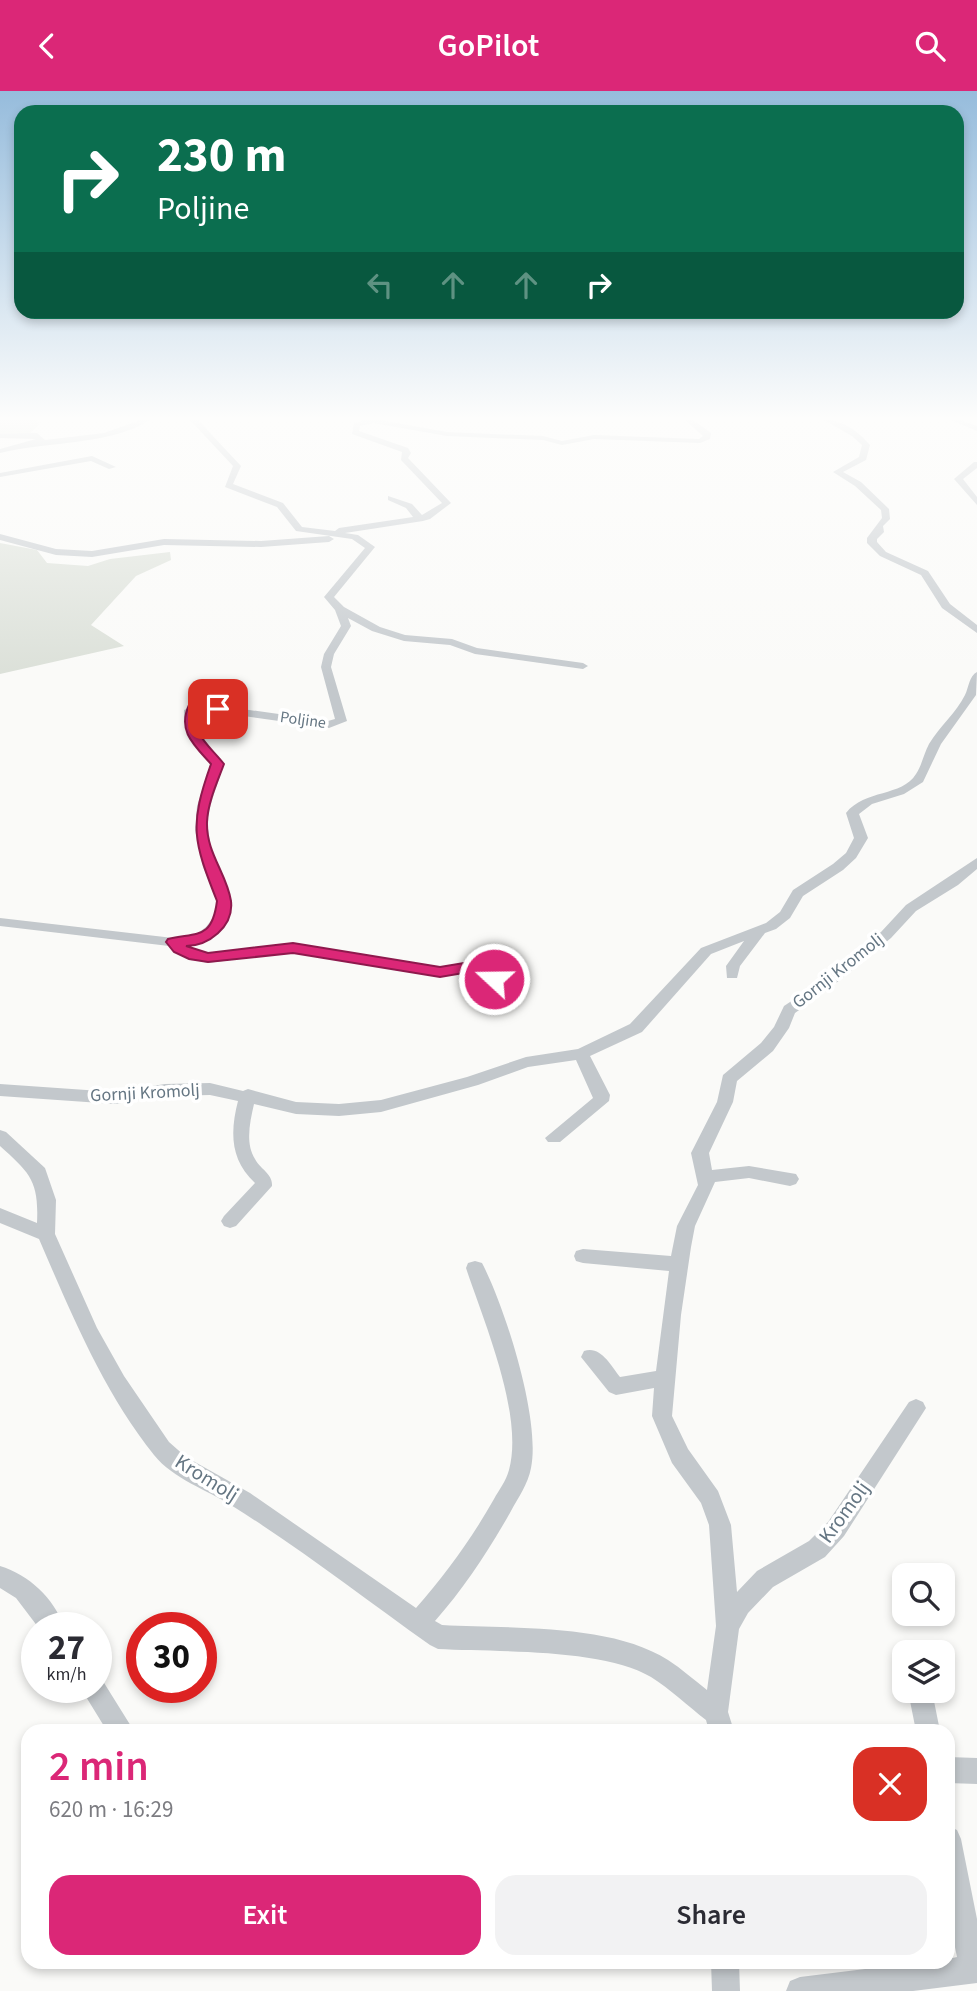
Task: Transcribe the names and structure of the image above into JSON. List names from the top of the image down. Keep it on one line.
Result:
{"streets":{"street":["Poljine","Gornji Kromolj","Kromolj"]},"crossings":[["Gornji Kromolj","Kromolj"]],"page":{"header":"GoPilot","turn":["230 m","Poljine"],"speed":"27 km/h","limit":"30","heading":["2 min","620 m · 16:29"],"buttons":["Exit","Share"]}}
